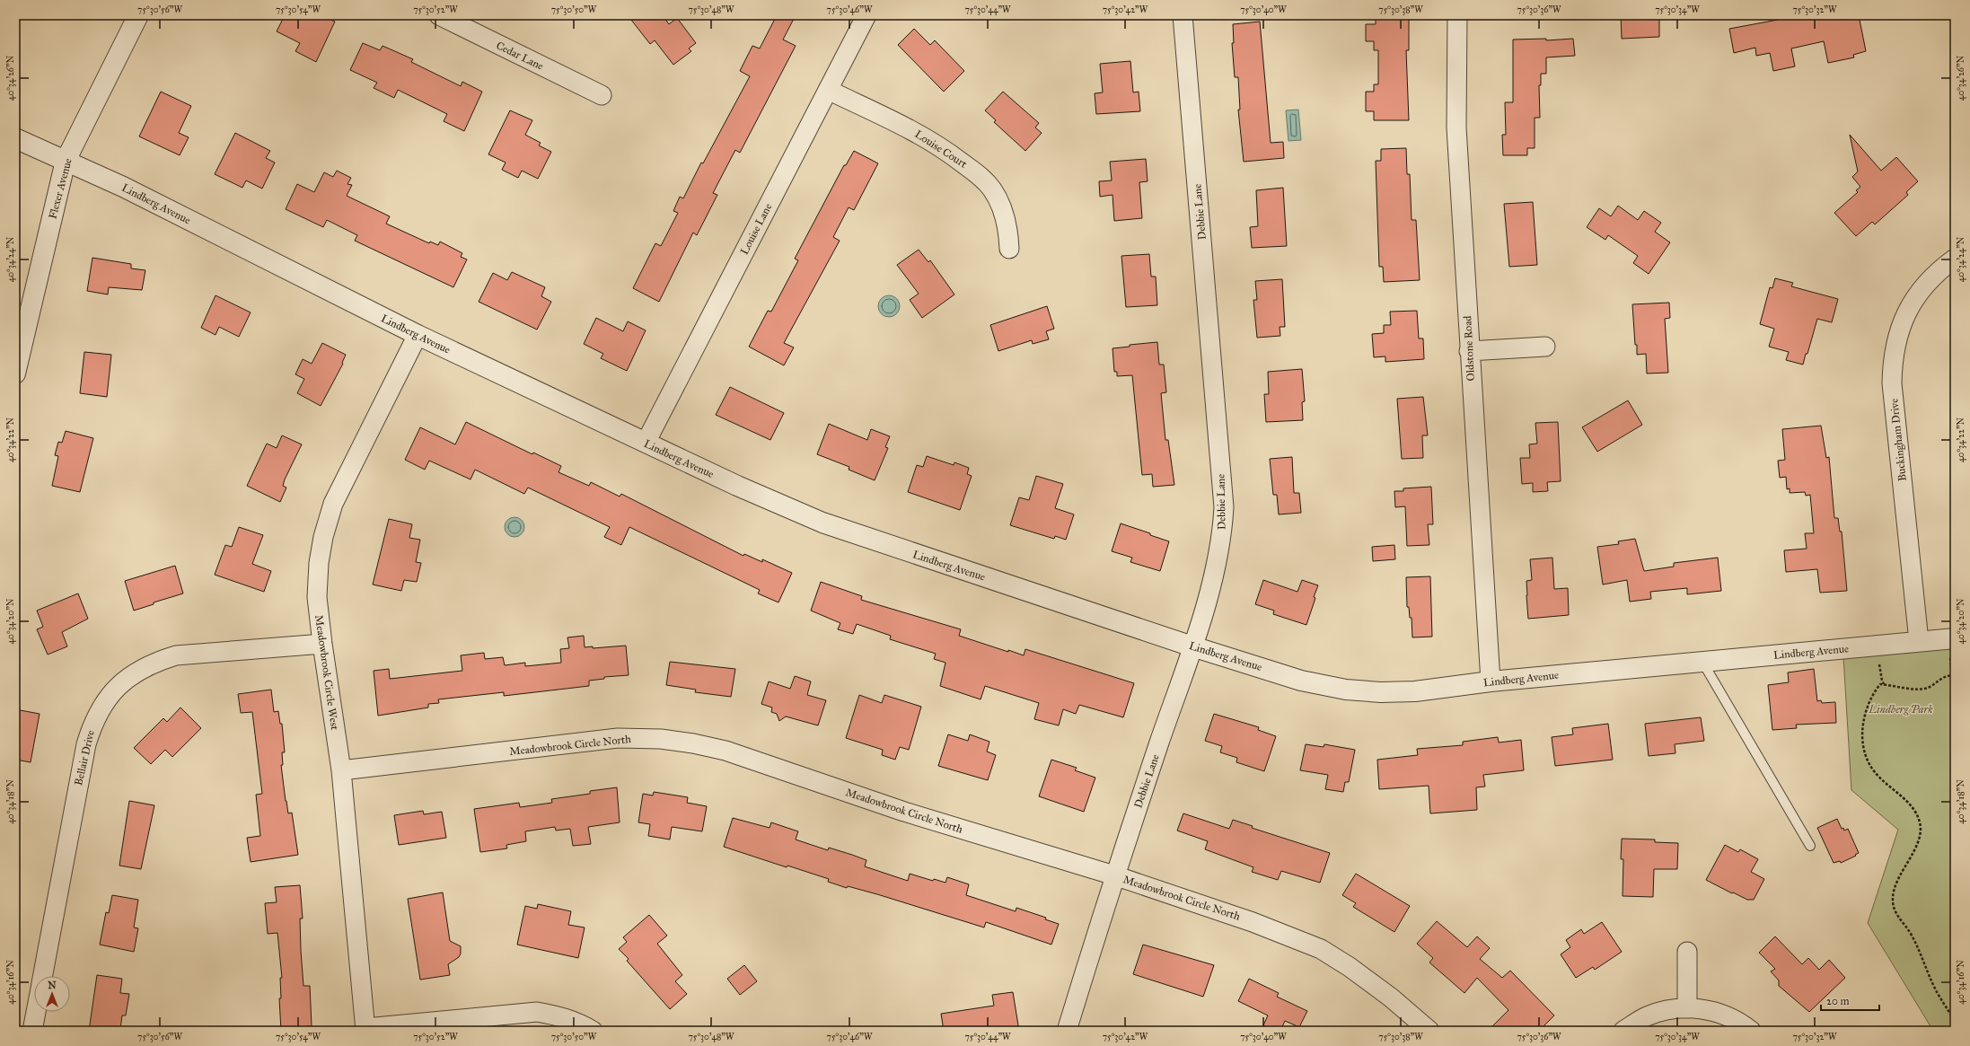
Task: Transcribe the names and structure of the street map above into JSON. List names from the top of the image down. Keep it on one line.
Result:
{"streets":{"street":["Cedar Lane","Louise Court","Flexer Avenue","Lindberg Avenue","Debbie Lane","Louise Lane","Oldstone Road","Buckingham Drive","Meadowbrook Circle West","Meadowbrook Circle North","Bellair Drive"]},"crossings":[["Louise Court","Louise Lane"],["Flexer Avenue","Lindberg Avenue"],["Lindberg Avenue","Debbie Lane"],["Lindberg Avenue","Louise Lane"],["Lindberg Avenue","Oldstone Road"],["Lindberg Avenue","Buckingham Drive"],["Lindberg Avenue","Meadowbrook Circle West"],["Debbie Lane","Meadowbrook Circle North"],["Meadowbrook Circle West","Meadowbrook Circle North"],["Meadowbrook Circle West","Bellair Drive"]],"parks":["Lindberg Park"],"scale_bar":"20 m","north":"top","coordinates":["75°30'56\"W","75°30'54\"W","75°30'52\"W","75°30'50\"W","75°30'48\"W","75°30'46\"W","75°30'44\"W","75°30'42\"W","75°30'40\"W","75°30'38\"W","75°30'36\"W","75°30'34\"W","75°30'32\"W","40°34'26\"N","40°34'24\"N","40°34'22\"N","40°34'20\"N","40°34'18\"N","40°34'16\"N"]}
